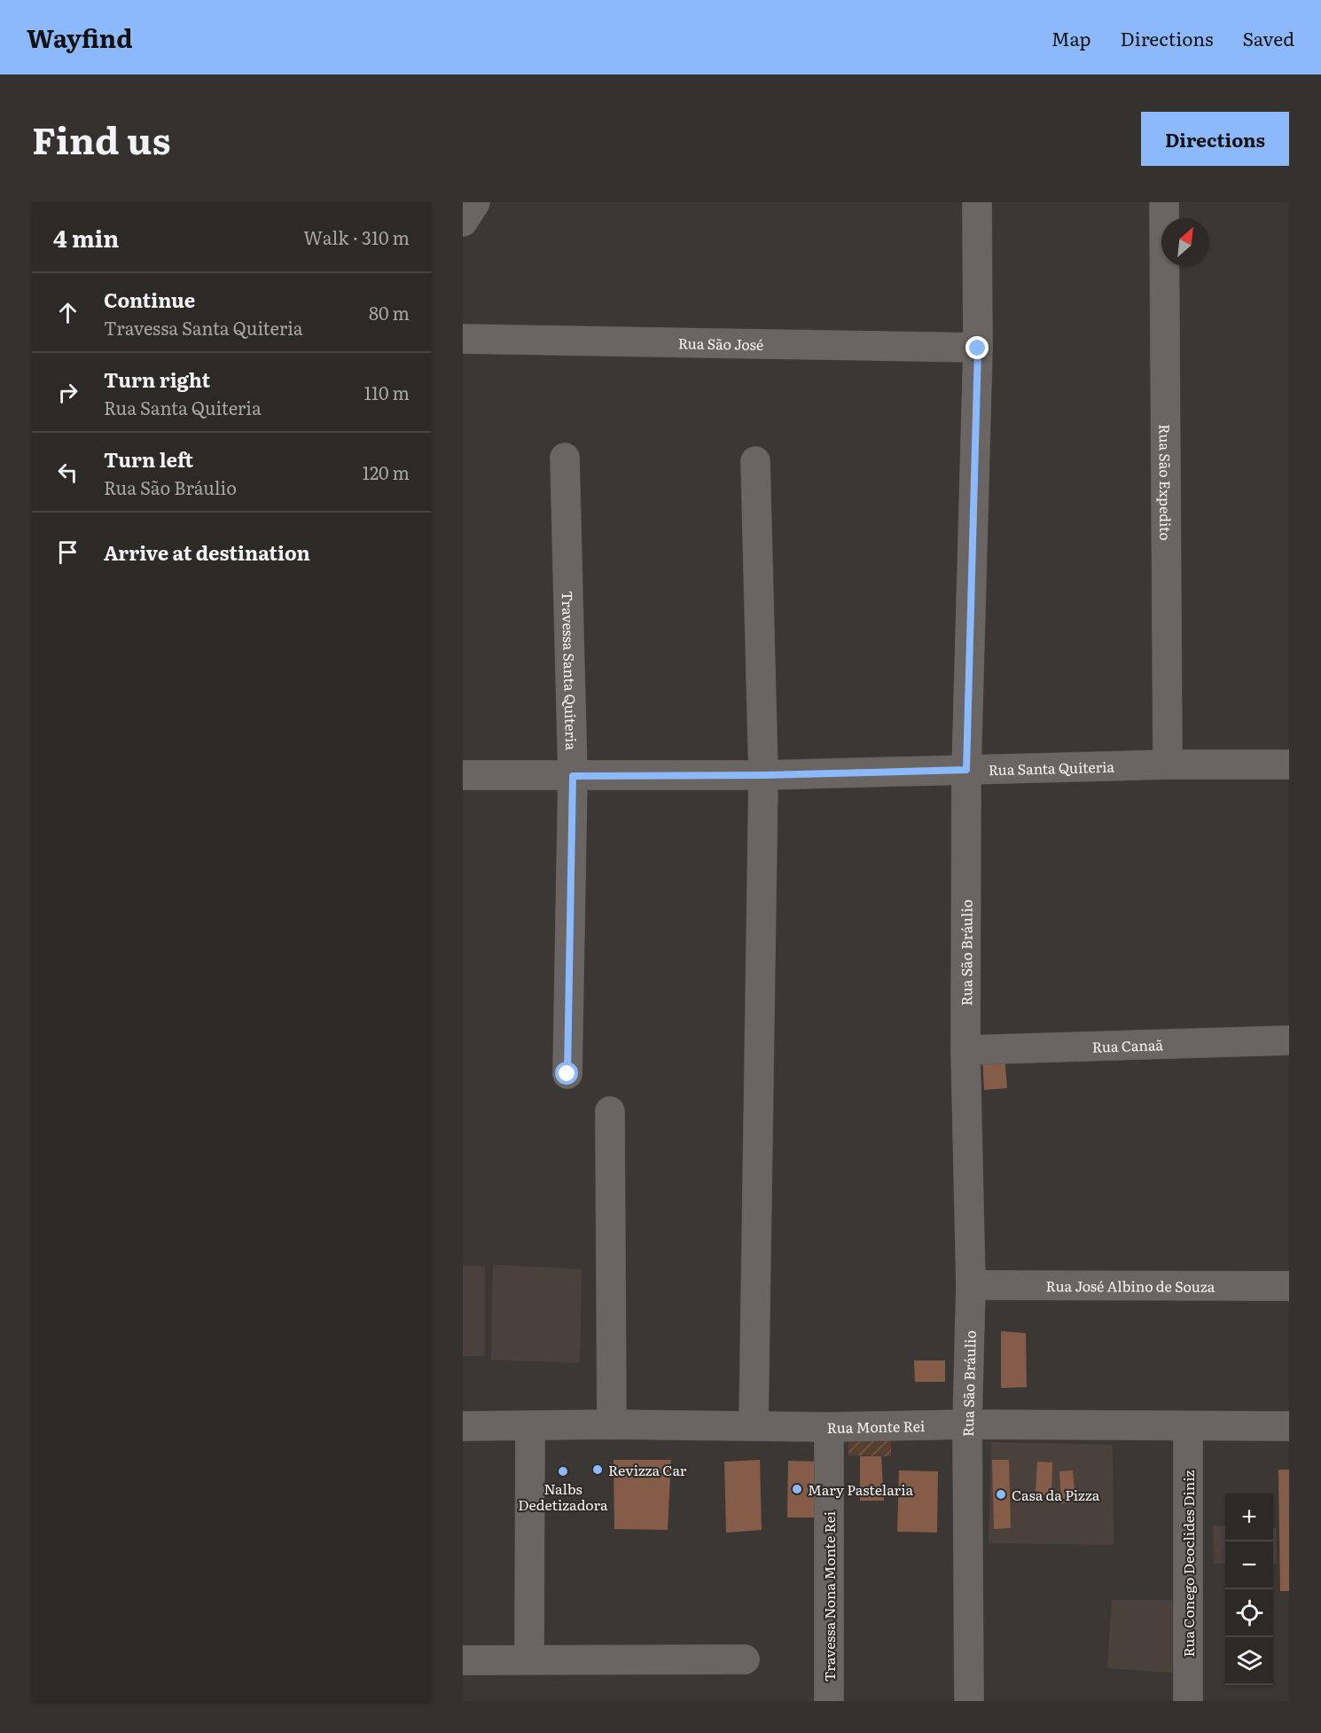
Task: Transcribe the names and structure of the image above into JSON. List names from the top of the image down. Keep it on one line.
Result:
{"streets":{"street":["Rua São José","Rua São Expedito","Travessa Santa Quiteria","Rua Santa Quiteria","Rua São Bráulio","Rua Canaã","Rua José Albino de Souza","Rua Monte Rei","Rua Conego Deoclides Diniz","Travessa Nona Monte Rei"]},"crossings":[["Rua São José","Rua São Bráulio"],["Rua São Expedito","Rua Santa Quiteria"],["Travessa Santa Quiteria","Rua Santa Quiteria"],["Rua Santa Quiteria","Rua São Bráulio"],["Rua São Bráulio","Rua Canaã"],["Rua São Bráulio","Rua José Albino de Souza"],["Rua São Bráulio","Rua Monte Rei"],["Rua Monte Rei","Rua Conego Deoclides Diniz"],["Rua Monte Rei","Travessa Nona Monte Rei"]],"places":["Revizza Car","Nalbs Dedetizadora","Mary Pastelaria","Casa da Pizza"],"north":"top right","page":{"header":"Wayfind","nav":["Map","Directions","Saved"],"title":"Find us","buttons":"Directions","heading":["4 min","Walk · 310 m"],"list":[["Continue","Travessa Santa Quiteria","80 m"],["Turn right","Rua Santa Quiteria","110 m"],["Turn left","Rua São Bráulio","120 m"],"Arrive at destination"],"map_buttons":["+","−"]}}
